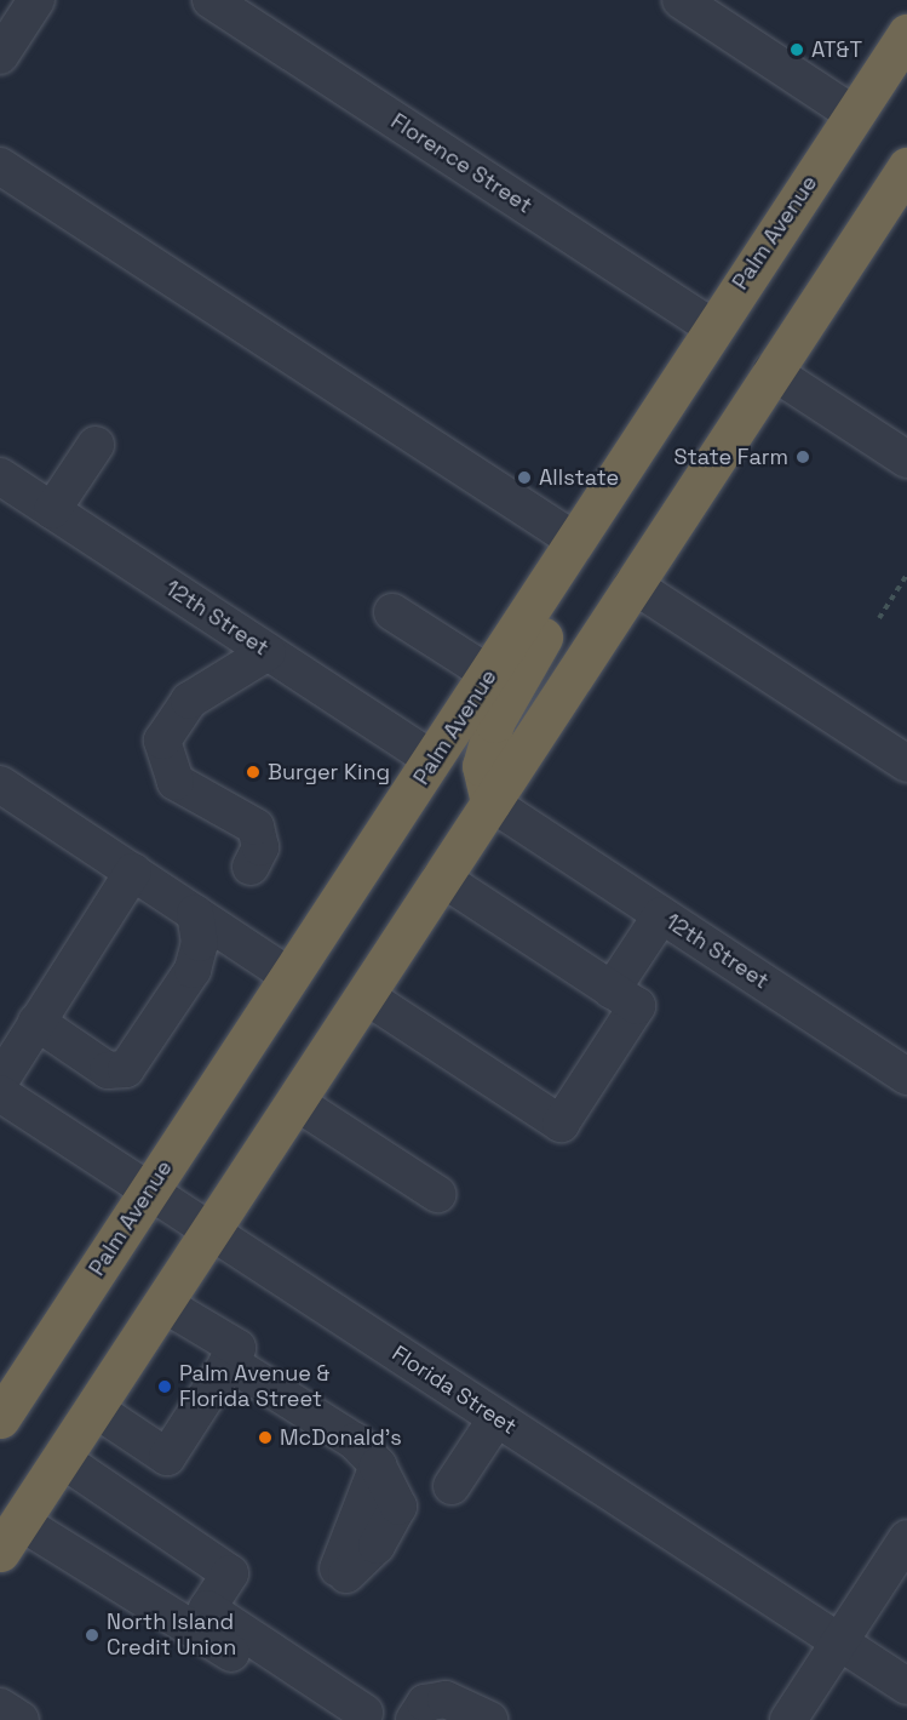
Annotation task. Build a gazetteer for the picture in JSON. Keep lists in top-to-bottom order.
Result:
{
  "streets": {
    "highway": ["Palm Avenue"],
    "street": ["Florence Street", "12th Street", "Florida Street"]
  },
  "crossings": [
    ["Florence Street", "Palm Avenue"],
    ["Palm Avenue", "12th Street"],
    ["Palm Avenue", "Florida Street"]
  ],
  "places": [
    "AT&T",
    "State Farm",
    "Allstate",
    "Burger King",
    "Palm Avenue & Florida Street",
    "McDonald's",
    "North Island Credit Union"
  ]
}
